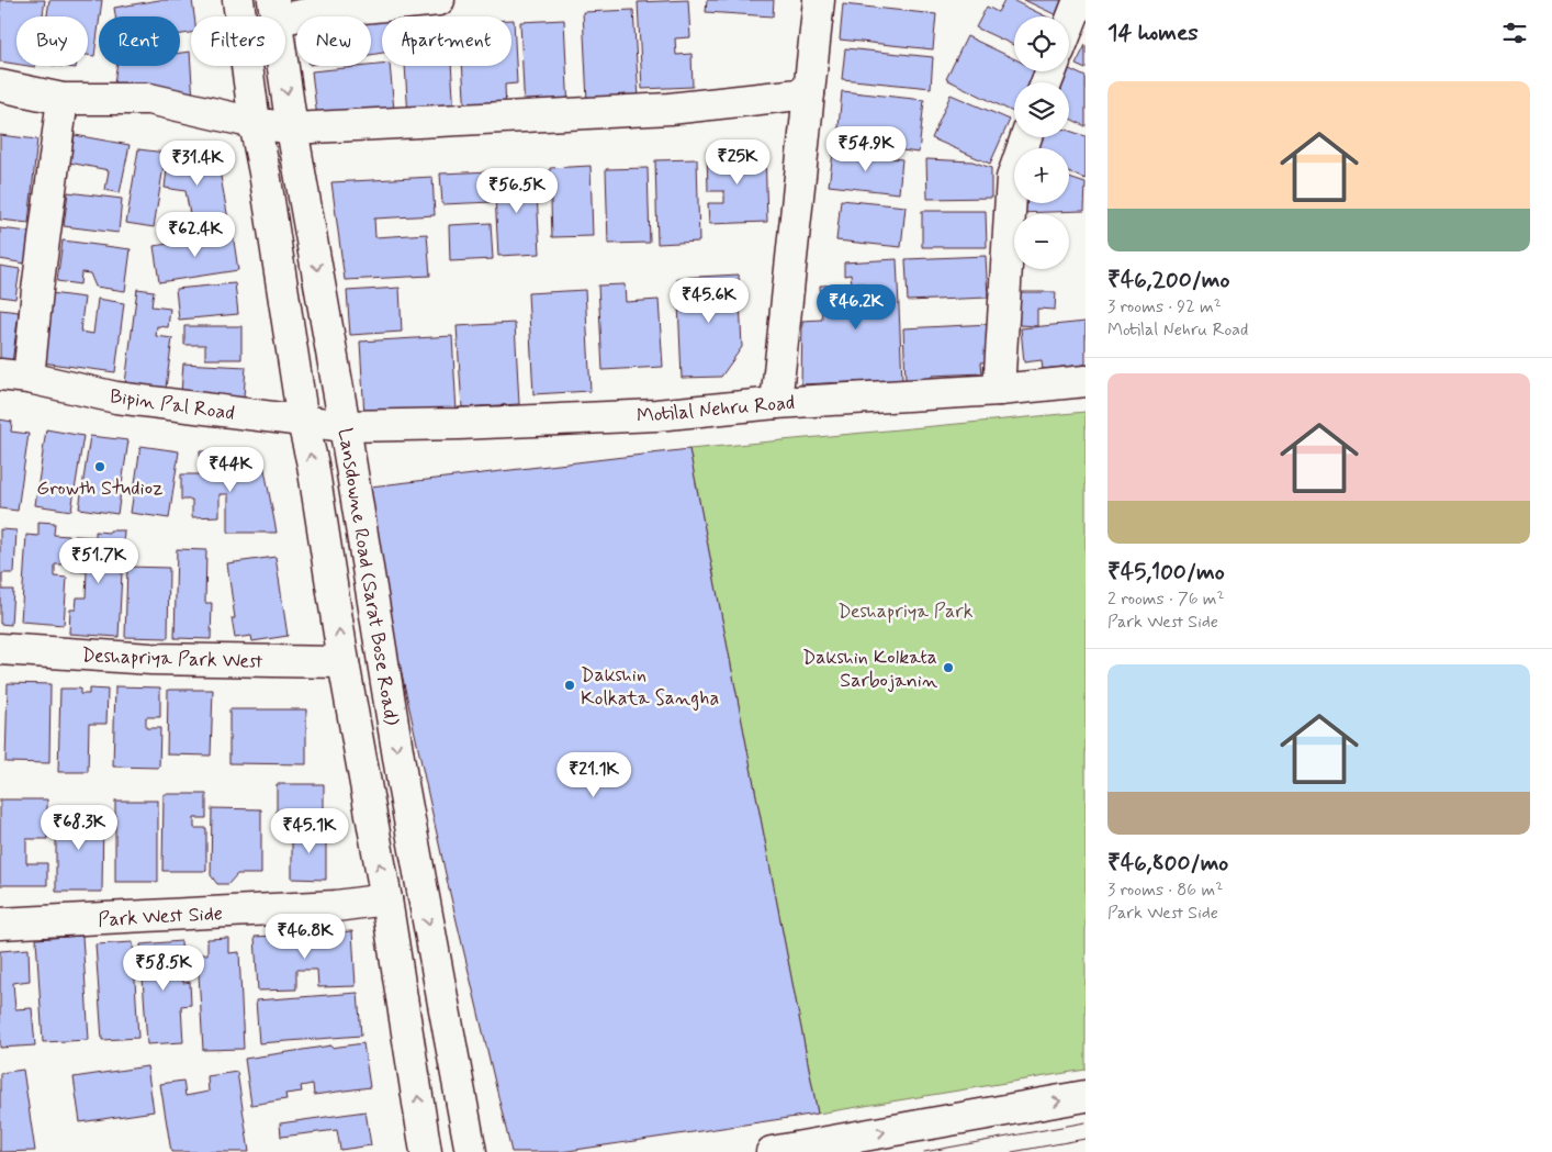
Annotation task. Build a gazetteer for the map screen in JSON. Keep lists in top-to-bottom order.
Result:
{
  "streets": {
    "street": [
      "Bipin Pal Road",
      "Motilal Nehru Road",
      "Lansdowne Road (Sarat Bose Road)",
      "Deshapriya Park West",
      "Park West Side"
    ]
  },
  "crossings": [
    ["Bipin Pal Road", "Motilal Nehru Road"],
    ["Bipin Pal Road", "Lansdowne Road (Sarat Bose Road)"],
    ["Motilal Nehru Road", "Lansdowne Road (Sarat Bose Road)"],
    ["Lansdowne Road (Sarat Bose Road)", "Deshapriya Park West"],
    ["Lansdowne Road (Sarat Bose Road)", "Park West Side"]
  ],
  "parks": ["Deshapriya Park"],
  "places": ["Growth Studioz", "Dakshin Kolkata Sarbojanin", "Dakshin Kolkata Sangha"],
  "page": {
    "heading": "14 homes",
    "map_buttons": ["+", "−"],
    "chip": [
      "Buy",
      "Rent",
      "Filters",
      "New",
      "Apartment"
    ],
    "list": [
      {
        "name": "₹46,200/mo",
        "note": "3 rooms · 92 m² · Motilal Nehru Road"
      },
      {
        "name": "₹45,100/mo",
        "note": "2 rooms · 76 m² · Park West Side"
      },
      {
        "name": "₹46,800/mo",
        "note": "3 rooms · 86 m² · Park West Side"
      }
    ],
    "price": [
      "₹54.9K",
      "₹25K",
      "₹31.4K",
      "₹56.5K",
      "₹62.4K",
      "₹45.6K",
      "₹46.2K",
      "₹44K",
      "₹51.7K",
      "₹21.1K",
      "₹68.3K",
      "₹45.1K",
      "₹46.8K",
      "₹58.5K"
    ]
  }
}
